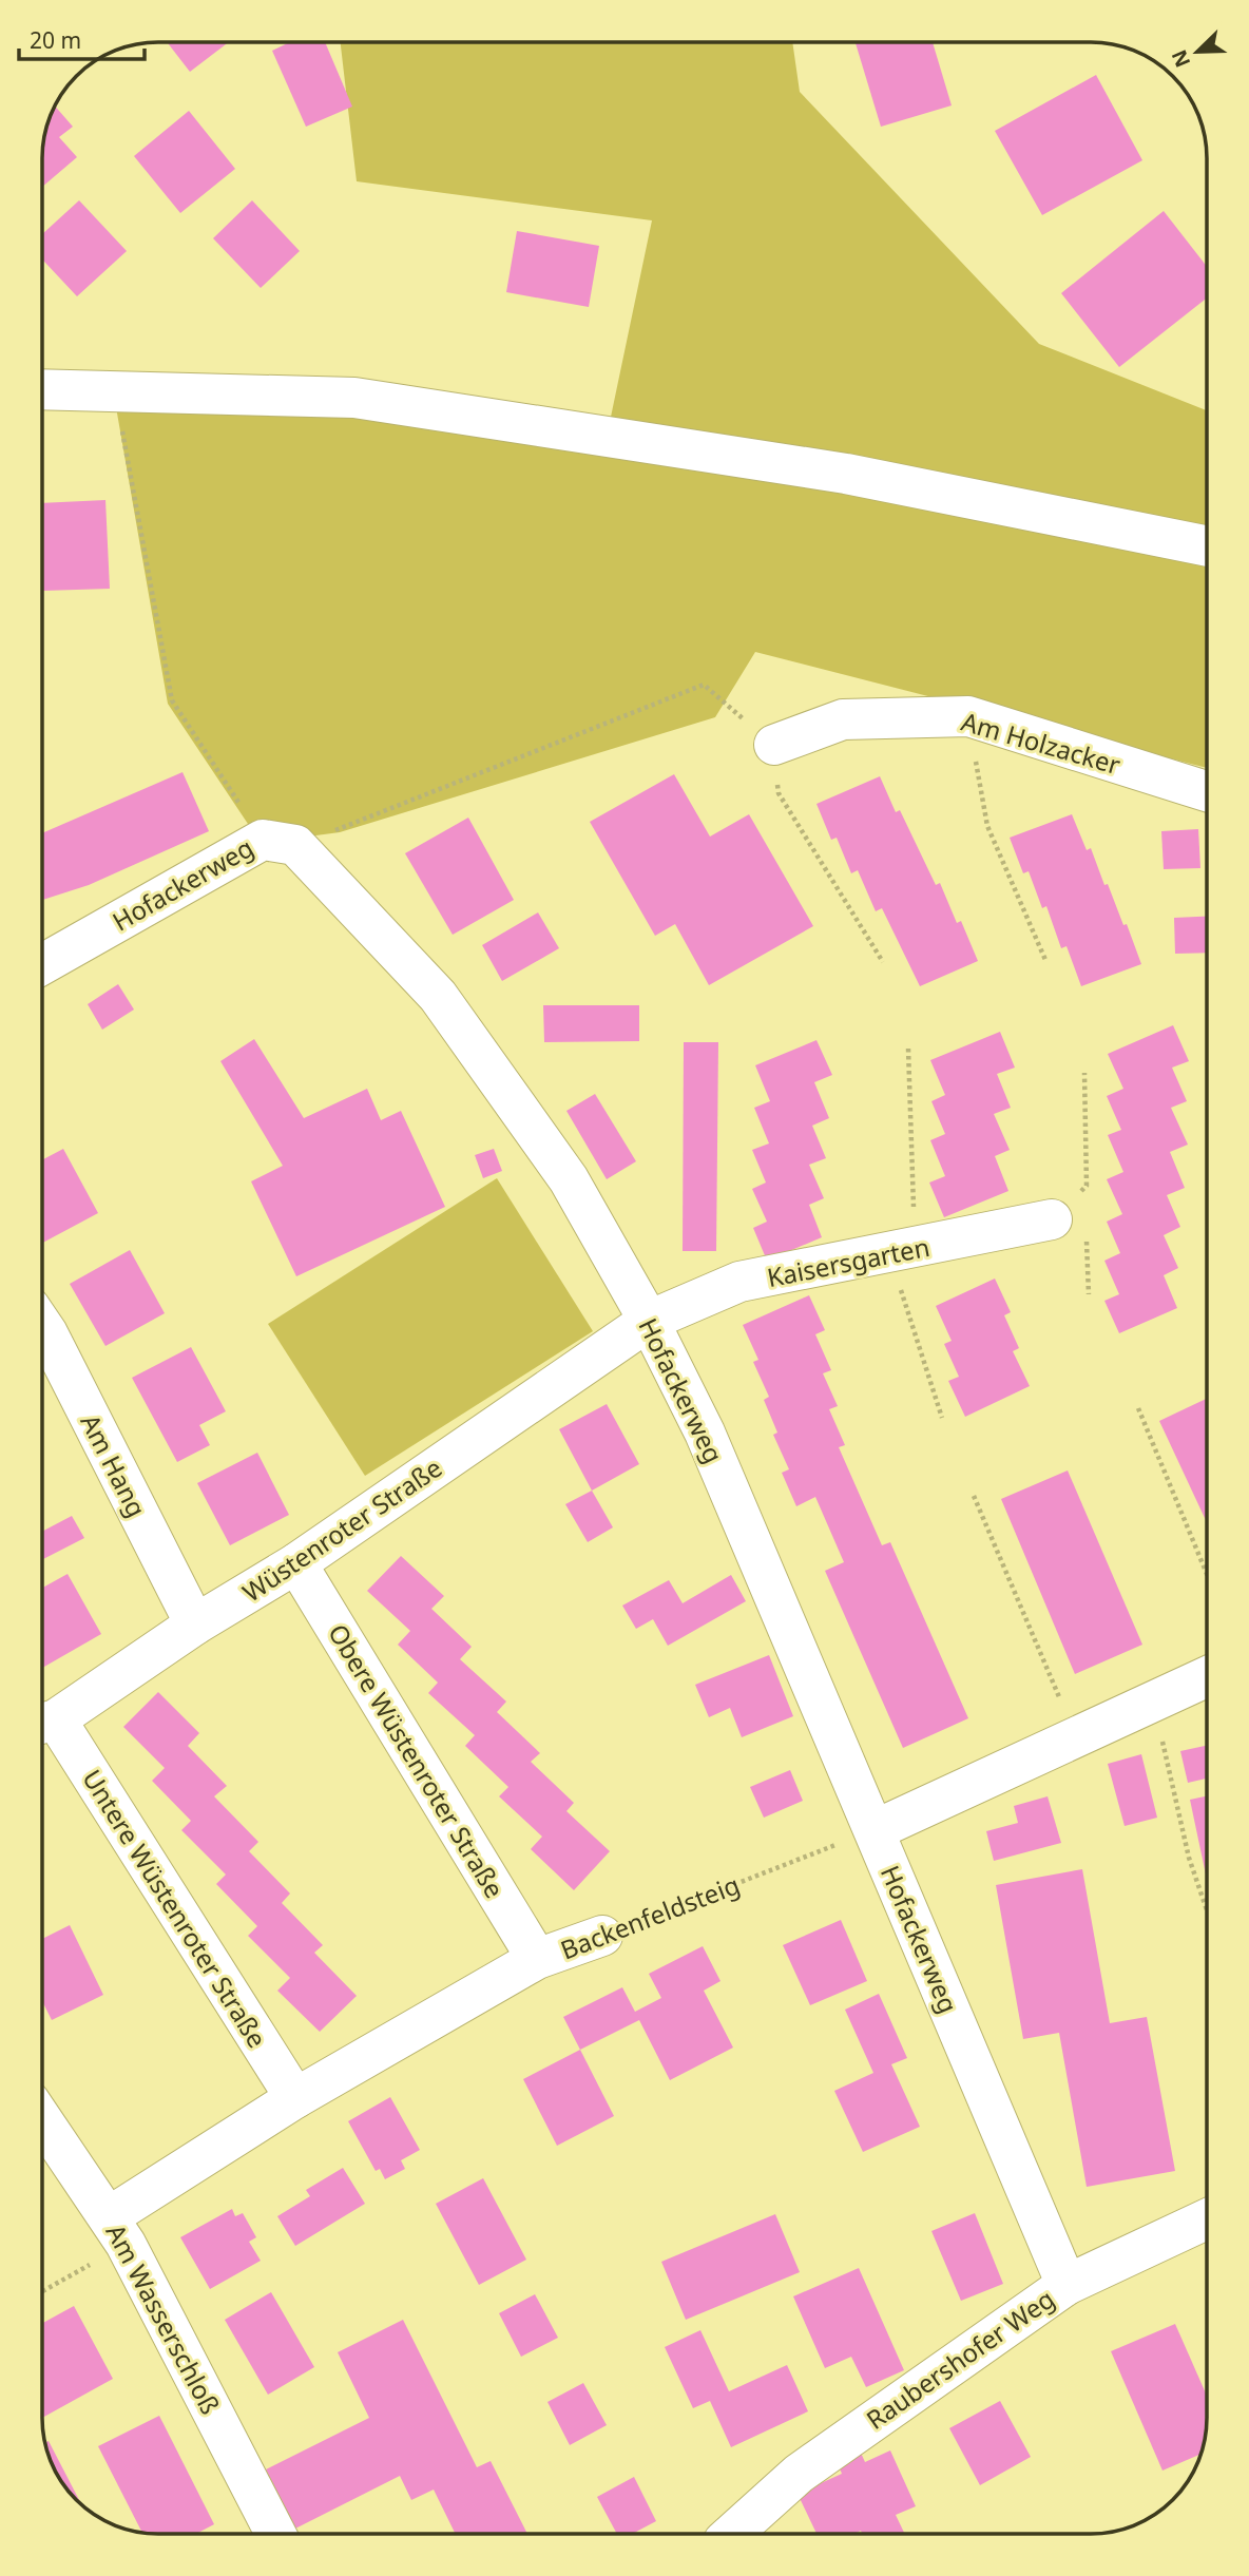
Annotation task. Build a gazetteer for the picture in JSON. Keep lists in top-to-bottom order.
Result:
{
  "streets": {
    "street": [
      "Am Holzacker",
      "Hofackerweg",
      "Kaisersgarten",
      "Am Hang",
      "Wüstenroter Straße",
      "Obere Wüstenroter Straße",
      "Untere Wüstenroter Straße",
      "Backenfeldsteig",
      "Am Wasserschloß",
      "Raubershofer Weg"
    ]
  },
  "crossings": [
    ["Hofackerweg", "Kaisersgarten"],
    ["Hofackerweg", "Wüstenroter Straße"],
    ["Hofackerweg", "Backenfeldsteig"],
    ["Hofackerweg", "Raubershofer Weg"],
    ["Kaisersgarten", "Wüstenroter Straße"],
    ["Am Hang", "Wüstenroter Straße"],
    ["Wüstenroter Straße", "Obere Wüstenroter Straße"],
    ["Wüstenroter Straße", "Untere Wüstenroter Straße"],
    ["Obere Wüstenroter Straße", "Backenfeldsteig"],
    ["Untere Wüstenroter Straße", "Backenfeldsteig"],
    ["Backenfeldsteig", "Am Wasserschloß"]
  ],
  "scale_bar": "20 m",
  "north": "bottom left"
}
